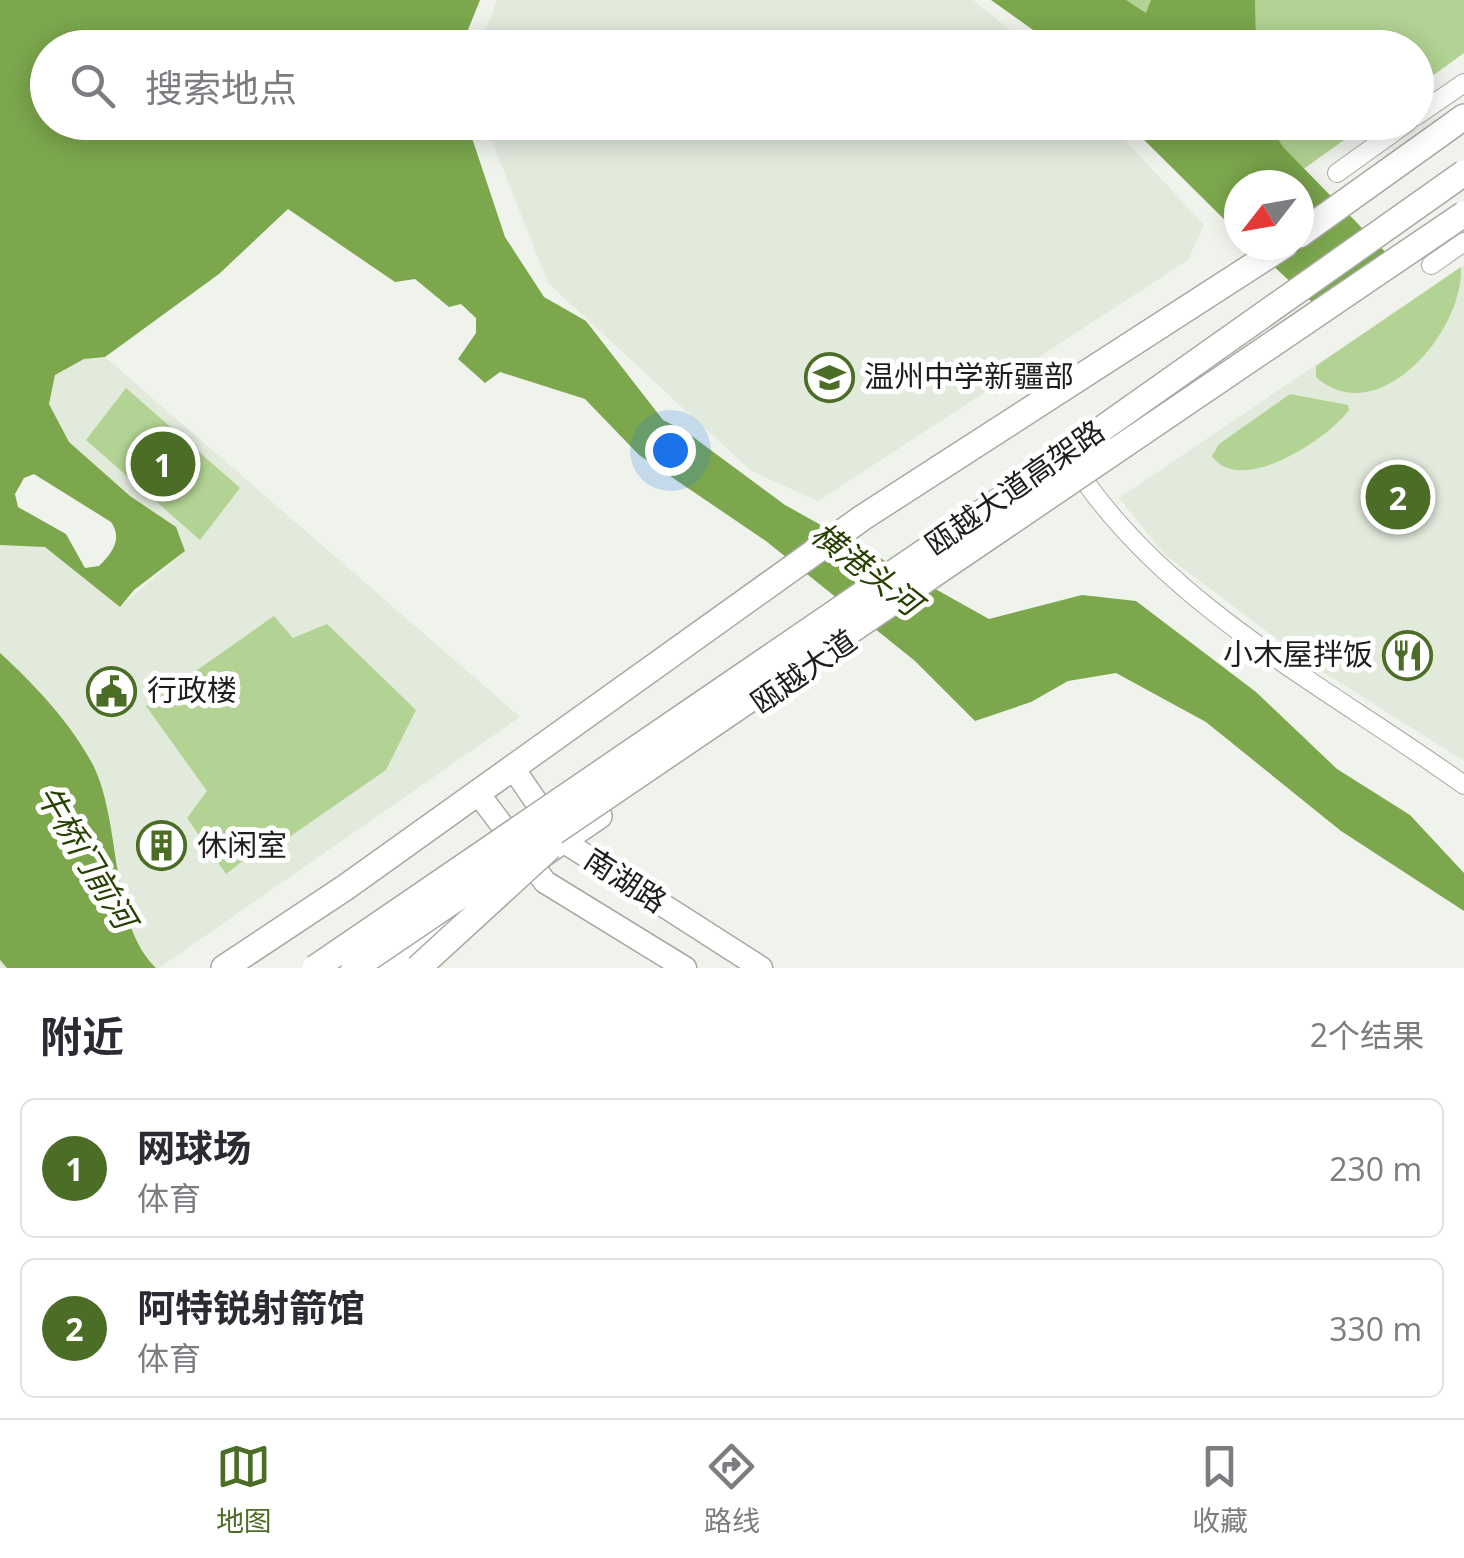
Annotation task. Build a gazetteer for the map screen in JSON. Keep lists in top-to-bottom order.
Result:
{
  "streets": {
    "highway": ["瓯越大道高架路", "瓯越大道"],
    "main road": ["南湖路"]
  },
  "crossings": [
    ["瓯越大道", "南湖路"]
  ],
  "water": ["横港头河", "牛桥门前河"],
  "places": {
    "school or university": ["温州中学新疆部"],
    "restaurant": ["小木屋拌饭"],
    "public building": ["行政楼"],
    "building": ["休闲室"]
  },
  "north": "bottom left",
  "page": {
    "search": "搜索地点",
    "pins": ["1", "2"],
    "heading": ["附近", "2个结果"],
    "list": [
      {
        "mark": "1",
        "name": "网球场",
        "note": "体育",
        "value": "230 m"
      },
      {
        "mark": "2",
        "name": "阿特锐射箭馆",
        "note": "体育",
        "value": "330 m"
      }
    ],
    "nav": ["地图", "路线", "收藏"]
  }
}
